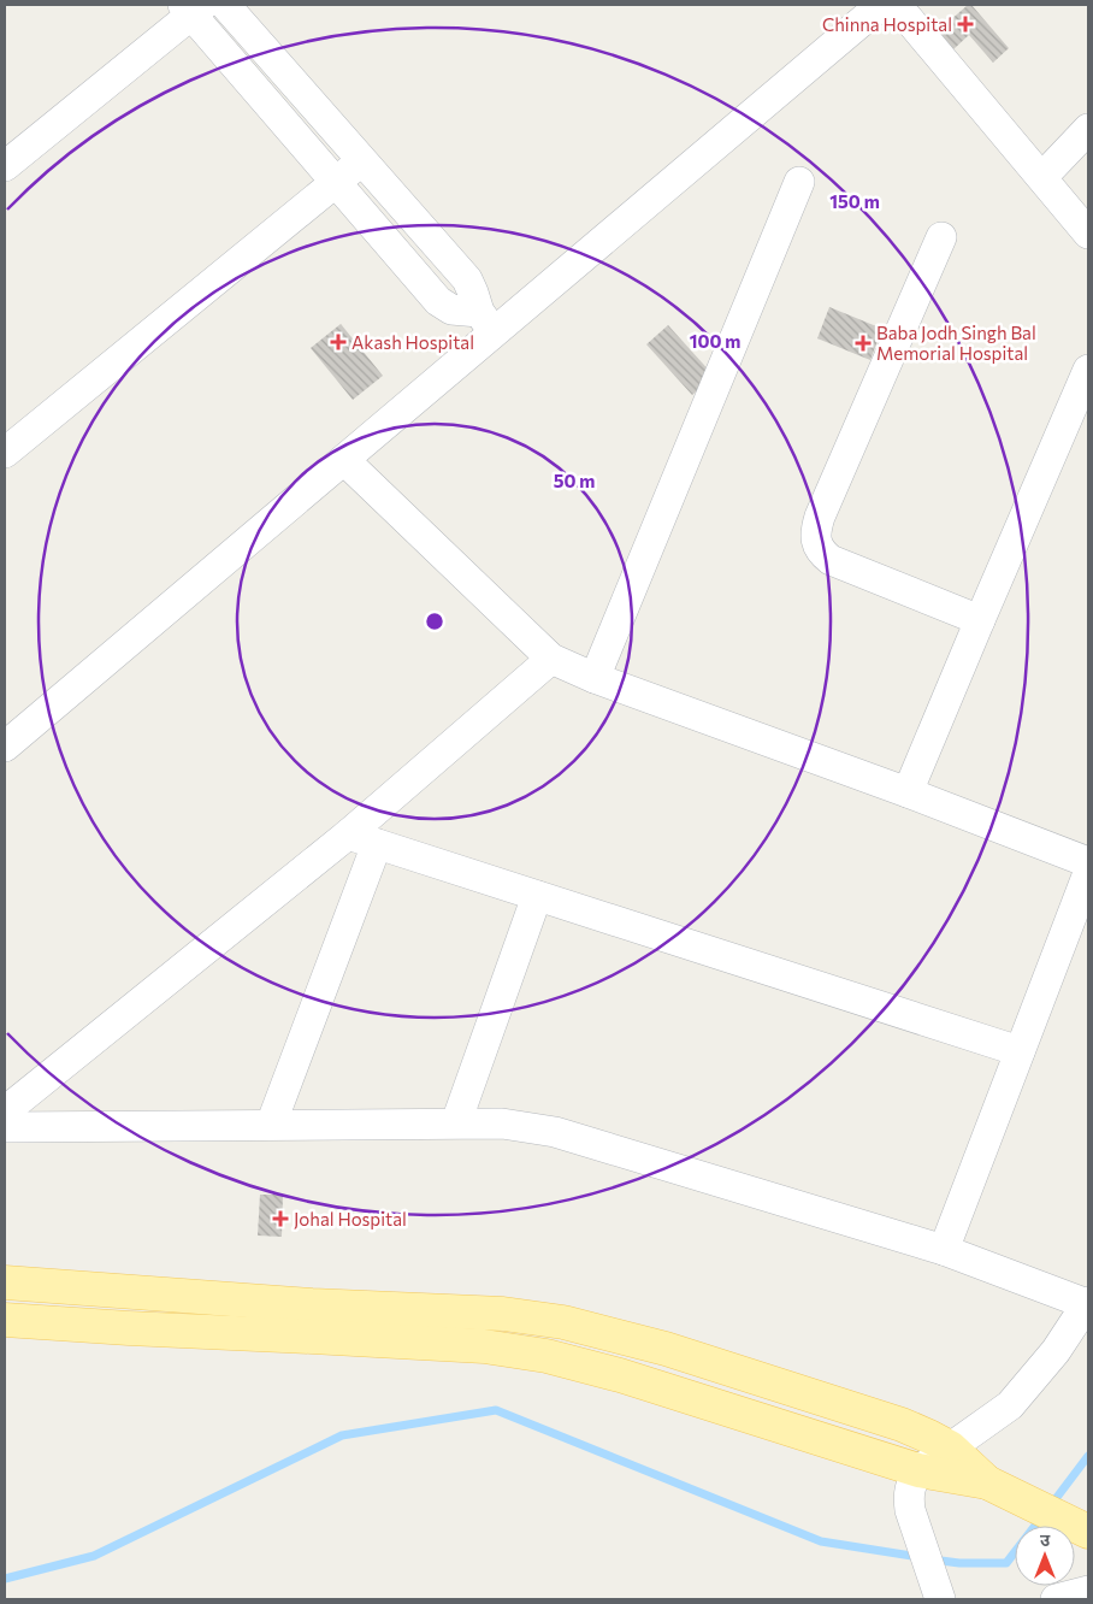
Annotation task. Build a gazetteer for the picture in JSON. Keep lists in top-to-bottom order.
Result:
{
  "places": {
    "health": [
      "Chinna Hospital",
      "Akash Hospital",
      "Baba Jodh Singh Bal Memorial Hospital",
      "Johal Hospital"
    ]
  },
  "north": "top",
  "rings": ["150 m", "100 m", "50 m"]
}
